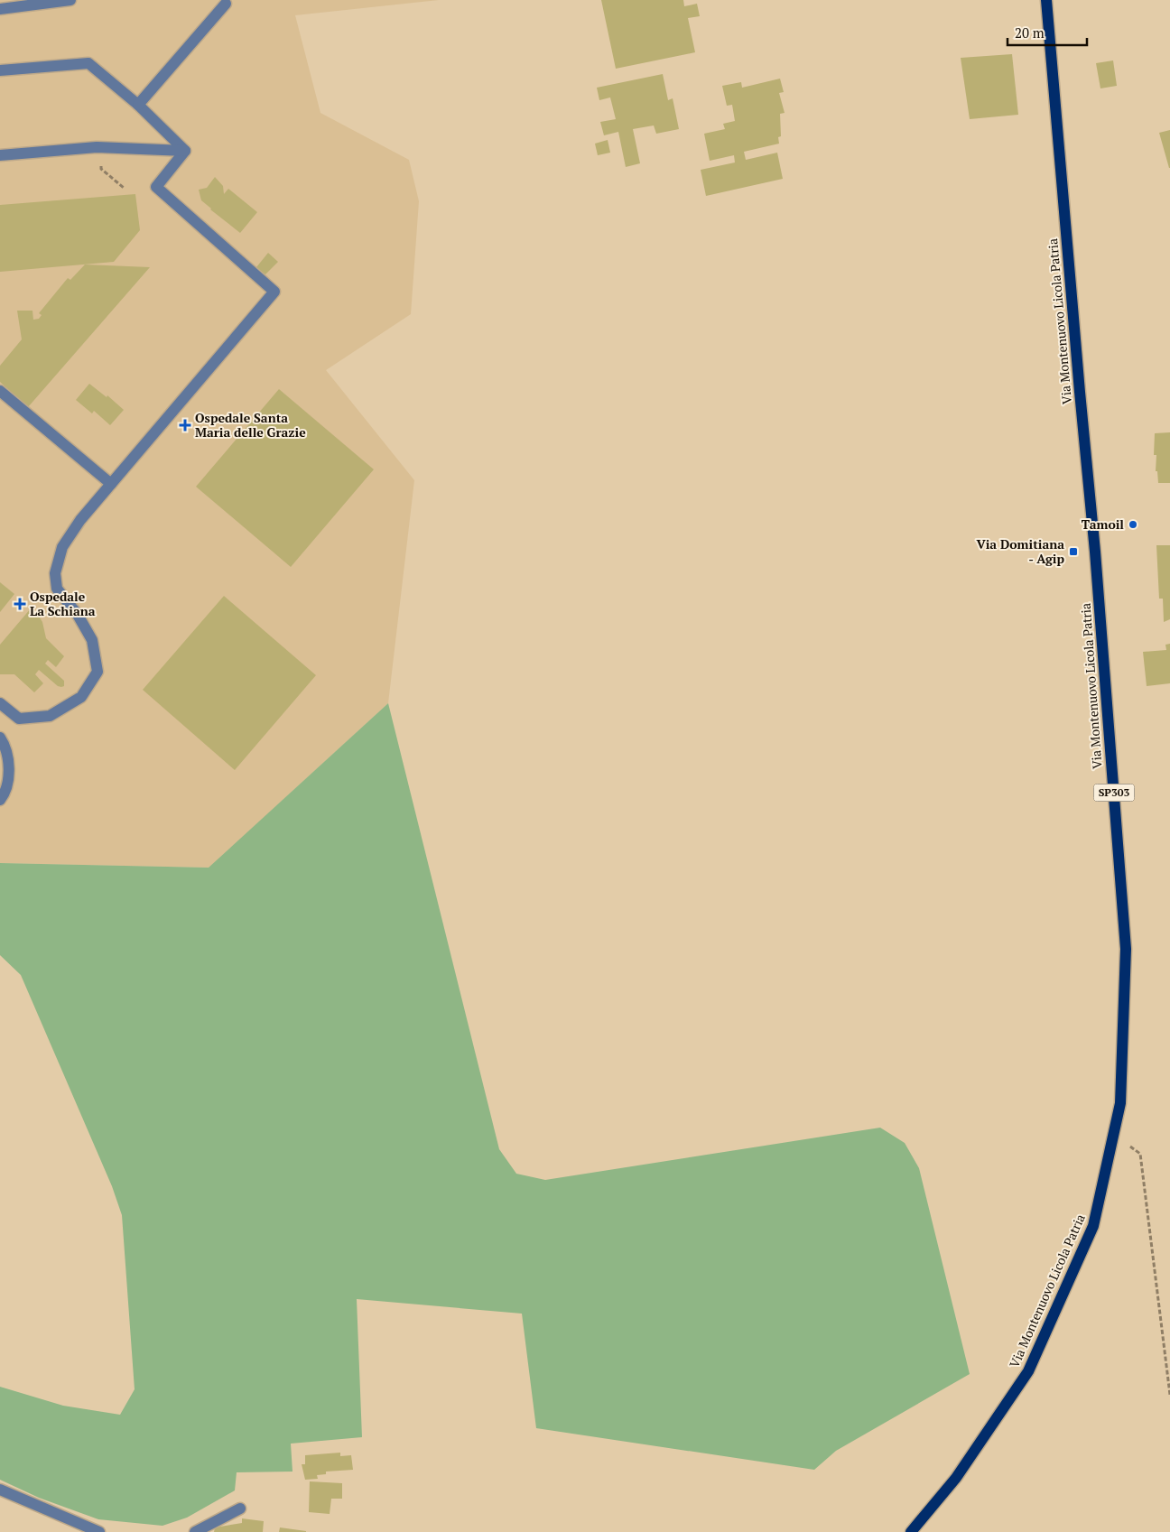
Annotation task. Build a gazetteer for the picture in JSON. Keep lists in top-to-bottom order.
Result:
{
  "streets": {
    "main road": ["Via Montenuovo Licola Patria", "SP303"]
  },
  "places": {
    "health": ["Ospedale Santa Maria delle Grazie", "Ospedale La Schiana"],
    "other": ["Tamoil"],
    "transit": ["Via Domitiana - Agip"]
  },
  "scale_bar": "20 m"
}
